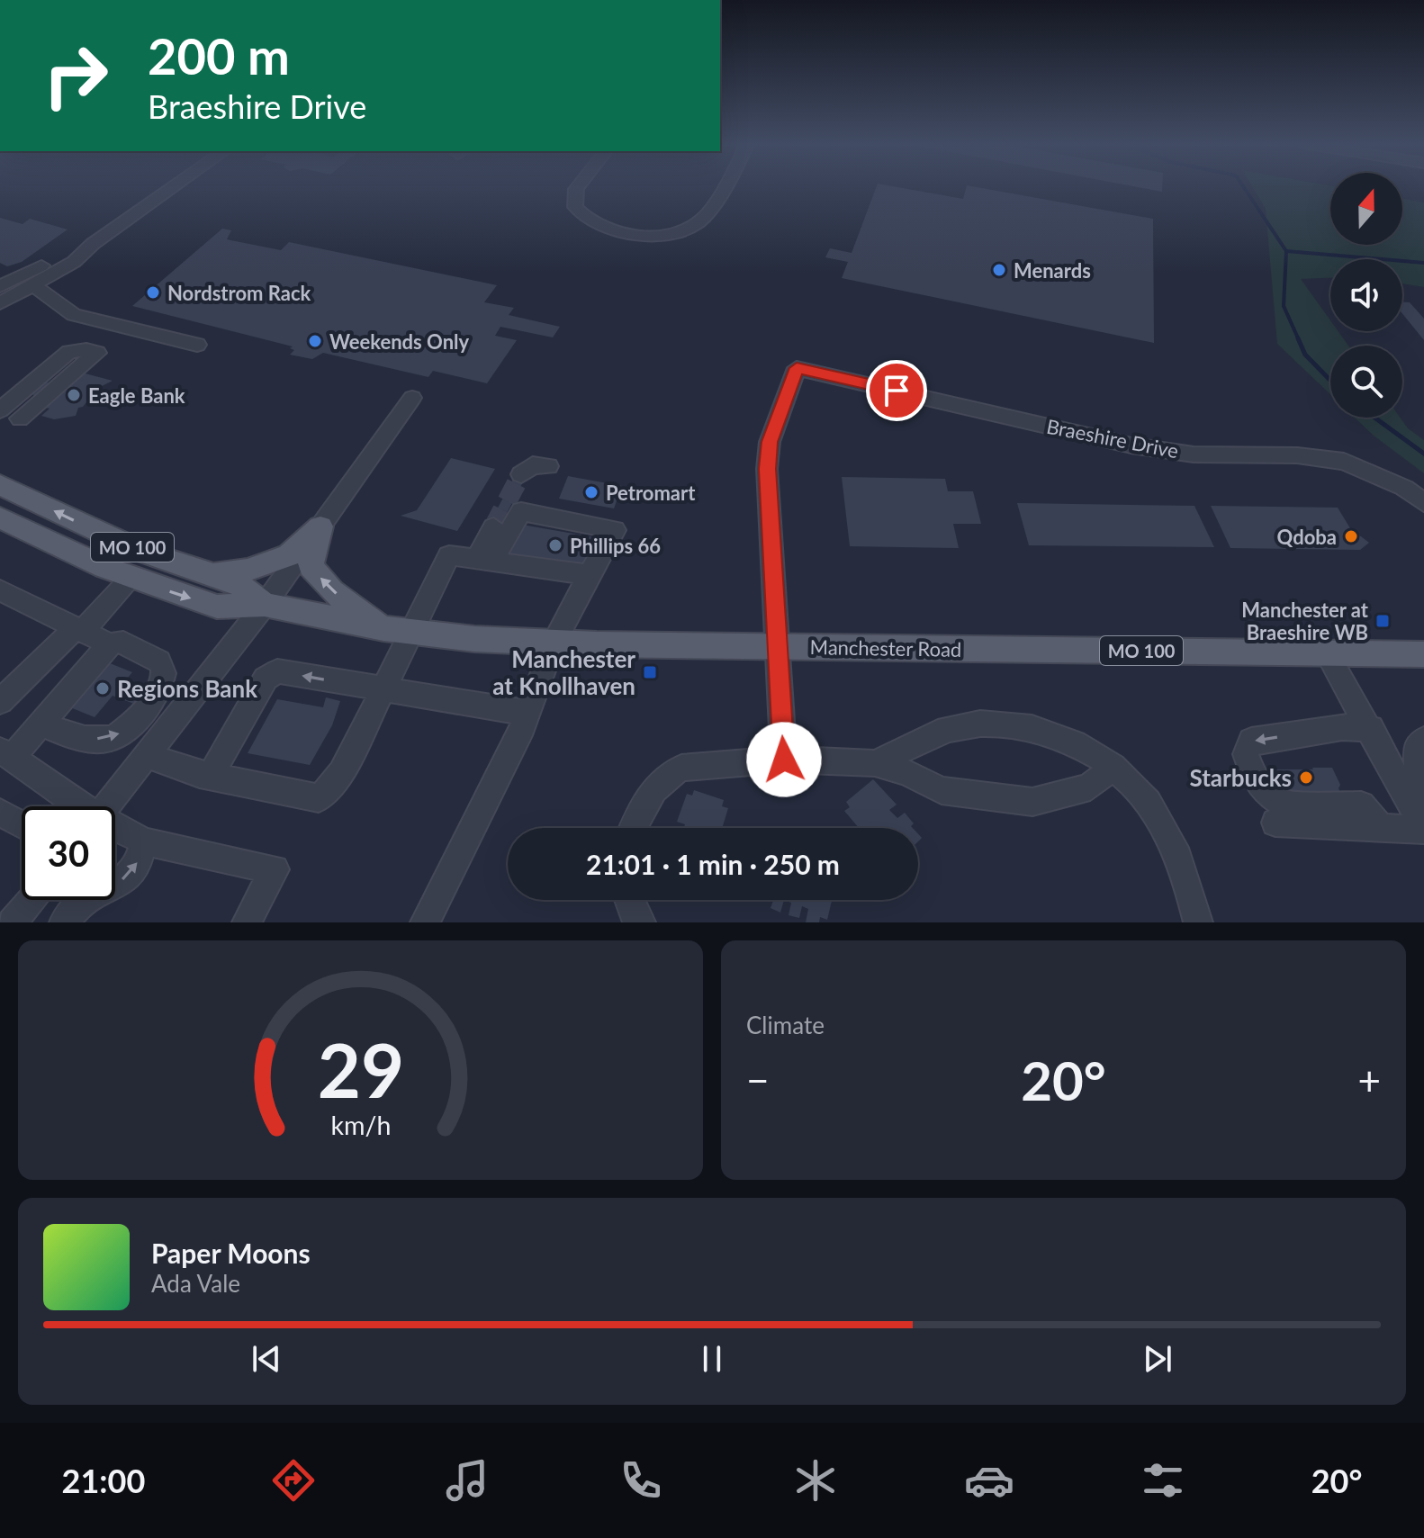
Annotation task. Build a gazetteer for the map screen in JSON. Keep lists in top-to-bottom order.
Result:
{
  "streets": {
    "main road": ["MO 100", "Manchester Road"],
    "street": ["Braeshire Drive"]
  },
  "crossings": [
    ["Braeshire Drive", "Manchester Road"]
  ],
  "places": {
    "other": [
      "Menards",
      "Nordstrom Rack",
      "Weekends Only",
      "Eagle Bank",
      "Petromart",
      "Qdoba",
      "Phillips 66",
      "Regions Bank",
      "Starbucks"
    ],
    "transit": ["Manchester at Braeshire WB", "Manchester at Knollhaven"]
  },
  "north": "top",
  "page": {
    "turn": ["200 m", "Braeshire Drive"],
    "limit": "30",
    "trip": "21:01 · 1 min · 250 m",
    "tile": "Climate",
    "heat": ["−", "20°", "+"],
    "song": ["Paper Moons", "Ada Vale"],
    "tabs": ["21:00", "20°"],
    "gauge": ["29", "km/h"]
  }
}
